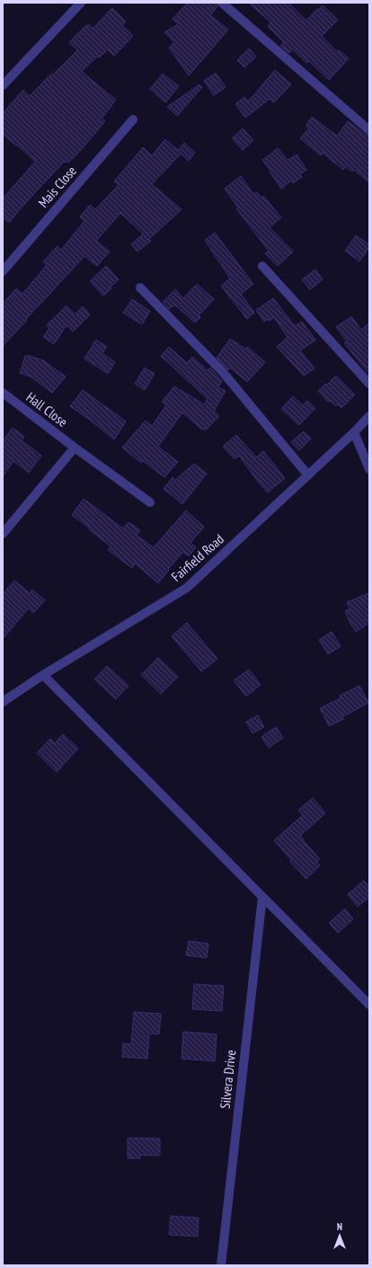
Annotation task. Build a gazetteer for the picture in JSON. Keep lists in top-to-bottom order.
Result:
{
  "streets": {
    "street": [
      "Mais Close",
      "Hall Close",
      "Fairfield Road",
      "Silvera Drive"
    ]
  },
  "north": "top"
}
